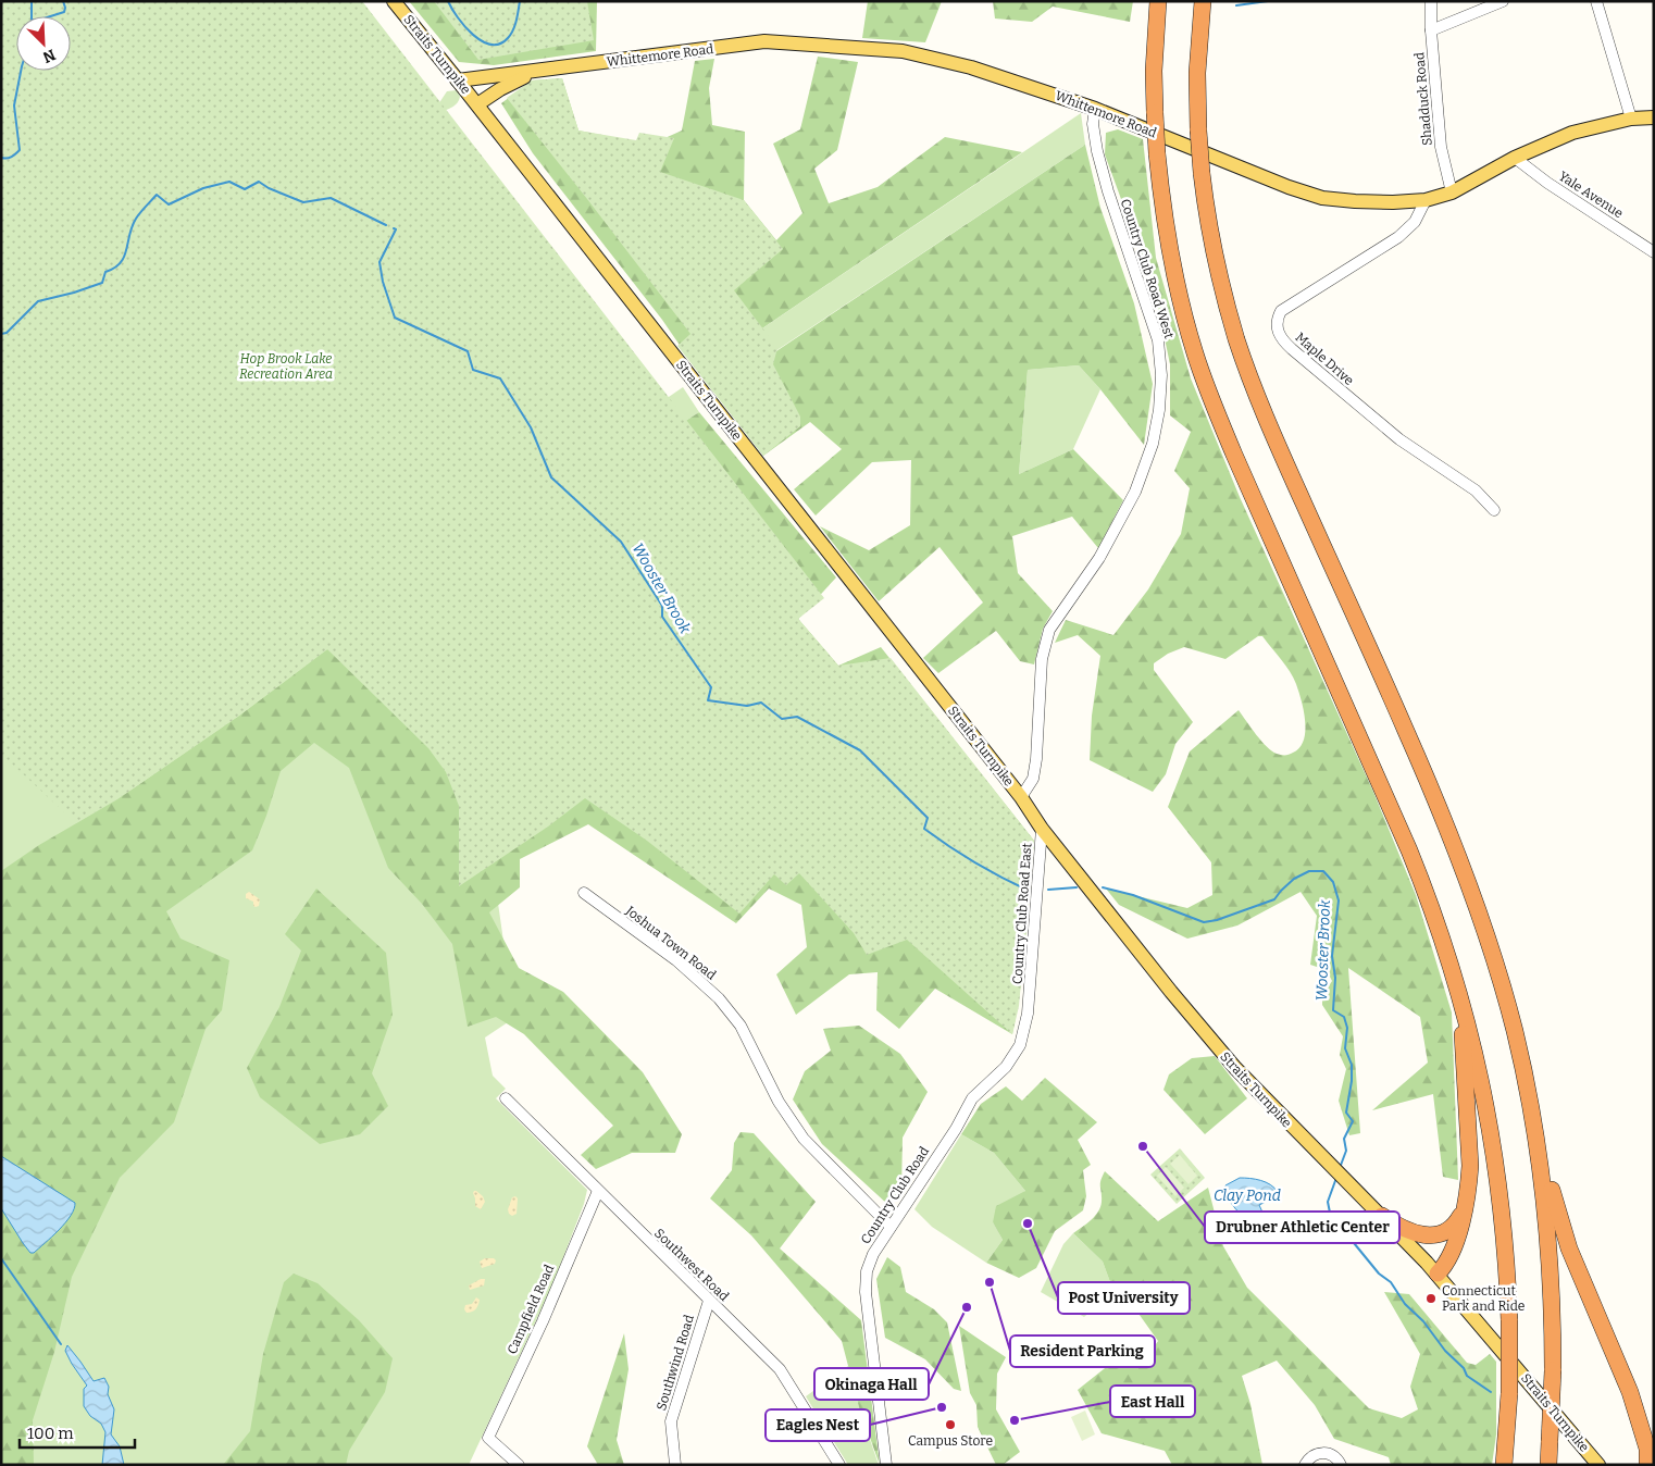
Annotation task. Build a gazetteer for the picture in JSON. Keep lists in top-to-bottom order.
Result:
{
  "streets": {
    "main road": ["Straits Turnpike", "Whittemore Road"],
    "street": [
      "Shadduck Road",
      "Yale Avenue",
      "Country Club Road West",
      "Maple Drive",
      "Country Club Road East",
      "Joshua Town Road",
      "Country Club Road",
      "Southwest Road",
      "Campfield Road",
      "Southwind Road"
    ]
  },
  "crossings": [
    ["Straits Turnpike", "Whittemore Road"],
    ["Straits Turnpike", "Country Club Road West"],
    ["Straits Turnpike", "Country Club Road East"],
    ["Whittemore Road", "Shadduck Road"],
    ["Whittemore Road", "Yale Avenue"],
    ["Whittemore Road", "Country Club Road West"],
    ["Whittemore Road", "Maple Drive"],
    ["Country Club Road East", "Country Club Road"],
    ["Joshua Town Road", "Country Club Road"],
    ["Southwest Road", "Campfield Road"],
    ["Southwest Road", "Southwind Road"]
  ],
  "water": ["Wooster Brook", "Clay Pond"],
  "parks": ["Hop Brook Lake Recreation Area"],
  "places": [
    "Drubner Athletic Center",
    "Post University",
    "Resident Parking",
    "Connecticut Park and Ride",
    "Okinaga Hall",
    "Eagles Nest",
    "East Hall",
    "Campus Store"
  ],
  "scale_bar": "100 m",
  "north": "bottom right"
}
